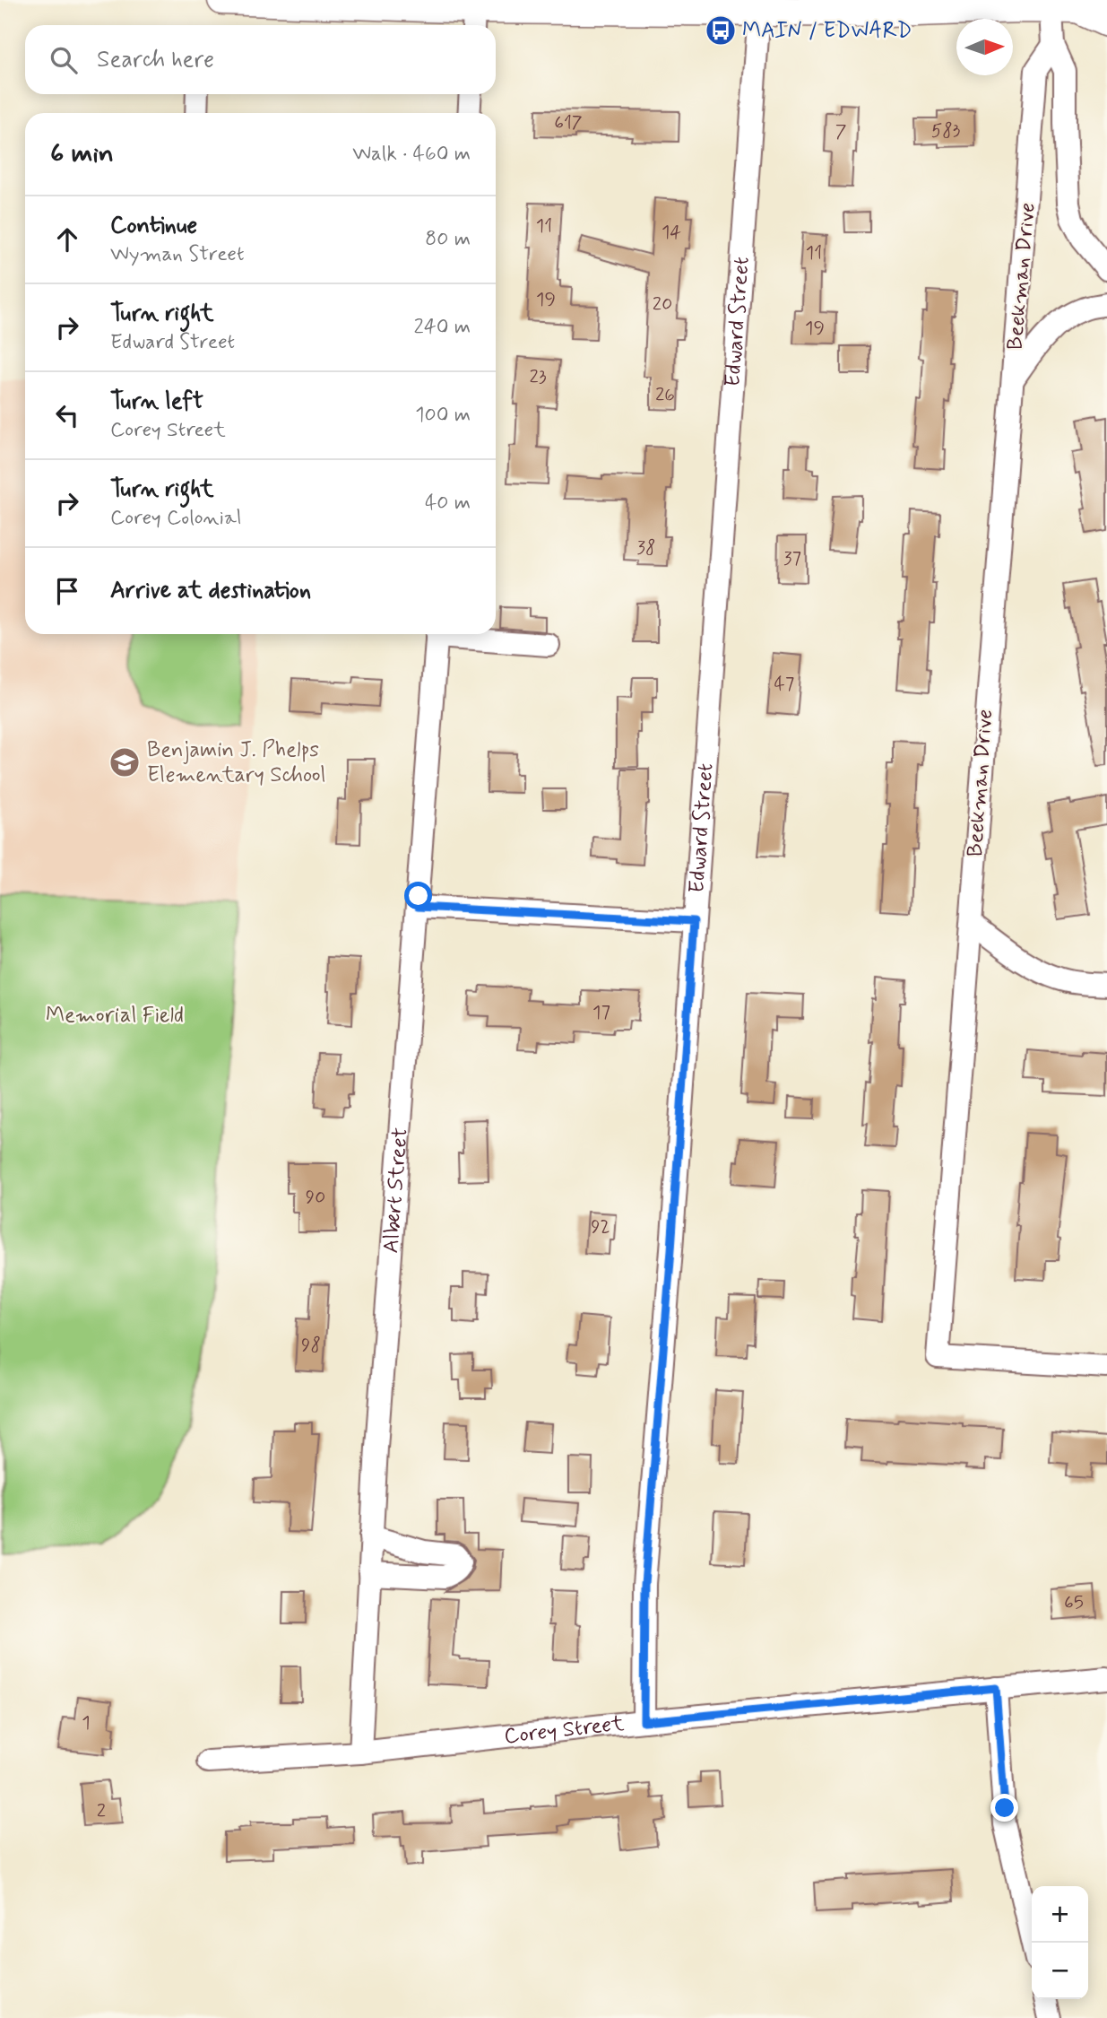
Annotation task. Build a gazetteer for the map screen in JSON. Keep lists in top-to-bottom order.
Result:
{
  "streets": {
    "street": [
      "Beekman Drive",
      "Edward Street",
      "Albert Street",
      "Corey Street"
    ]
  },
  "crossings": [
    ["Edward Street", "Corey Street"],
    ["Albert Street", "Corey Street"]
  ],
  "parks": ["Memorial Field"],
  "places": {
    "bus stop": ["MAIN / EDWARD"],
    "school or university": ["Benjamin J. Phelps Elementary School"]
  },
  "house_numbers": [
    "617",
    "583",
    "7",
    "11",
    "14",
    "11",
    "19",
    "20",
    "19",
    "23",
    "26",
    "38",
    "37",
    "47",
    "17",
    "90",
    "92",
    "98",
    "65",
    "1",
    "2"
  ],
  "north": "right",
  "page": {
    "search": "Search here",
    "heading": ["6 min", "Walk · 460 m"],
    "list": [
      ["Continue", "Wyman Street", "80 m"],
      ["Turn right", "Edward Street", "240 m"],
      ["Turn left", "Corey Street", "100 m"],
      ["Turn right", "Corey Colonial", "40 m"],
      "Arrive at destination"
    ],
    "map_buttons": ["+", "−"]
  }
}
